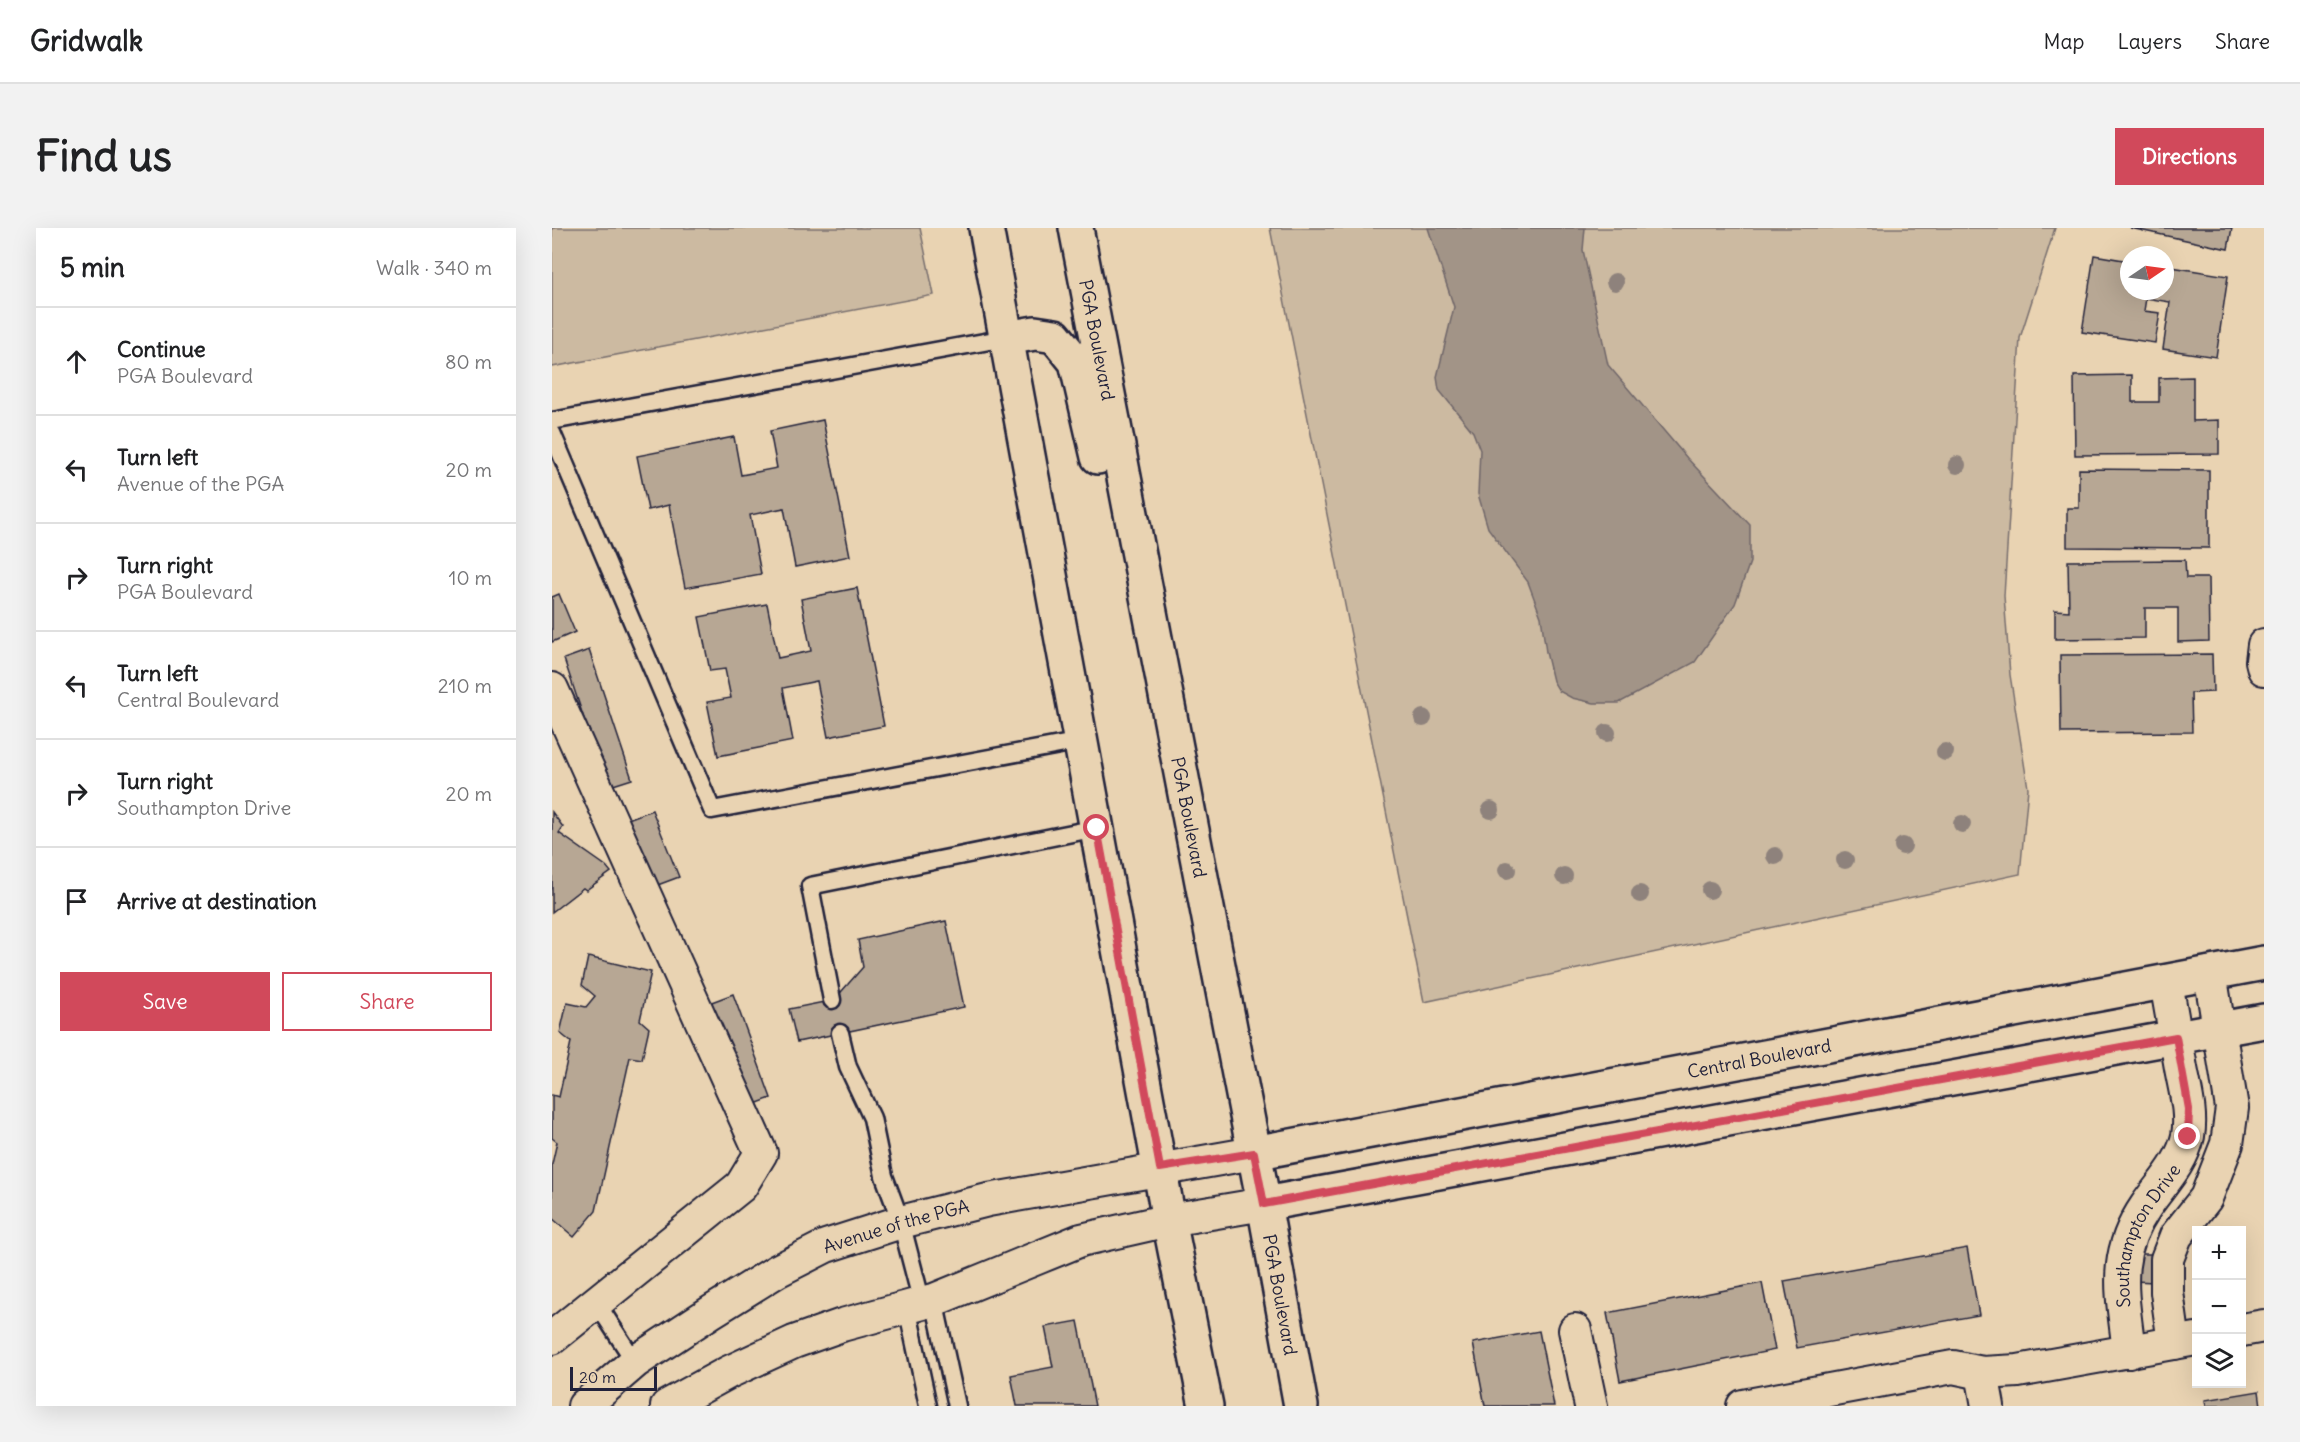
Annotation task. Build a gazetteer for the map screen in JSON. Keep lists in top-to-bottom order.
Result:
{
  "streets": {
    "main road": ["PGA Boulevard", "Central Boulevard"],
    "street": ["Avenue of the PGA", "Southampton Drive"]
  },
  "crossings": [
    ["PGA Boulevard", "Central Boulevard"],
    ["PGA Boulevard", "Avenue of the PGA"],
    ["Central Boulevard", "Avenue of the PGA"],
    ["Central Boulevard", "Southampton Drive"]
  ],
  "scale_bar": "20 m",
  "north": "right",
  "page": {
    "header": "Gridwalk",
    "nav": ["Map", "Layers", "Share"],
    "buttons": [
      "Directions",
      ["Save", "Share"]
    ],
    "title": "Find us",
    "heading": ["5 min", "Walk · 340 m"],
    "list": [
      ["Continue", "PGA Boulevard", "80 m"],
      ["Turn left", "Avenue of the PGA", "20 m"],
      ["Turn right", "PGA Boulevard", "10 m"],
      ["Turn left", "Central Boulevard", "210 m"],
      ["Turn right", "Southampton Drive", "20 m"],
      "Arrive at destination"
    ],
    "map_buttons": ["+", "−"],
    "scale": "20 m"
  }
}
